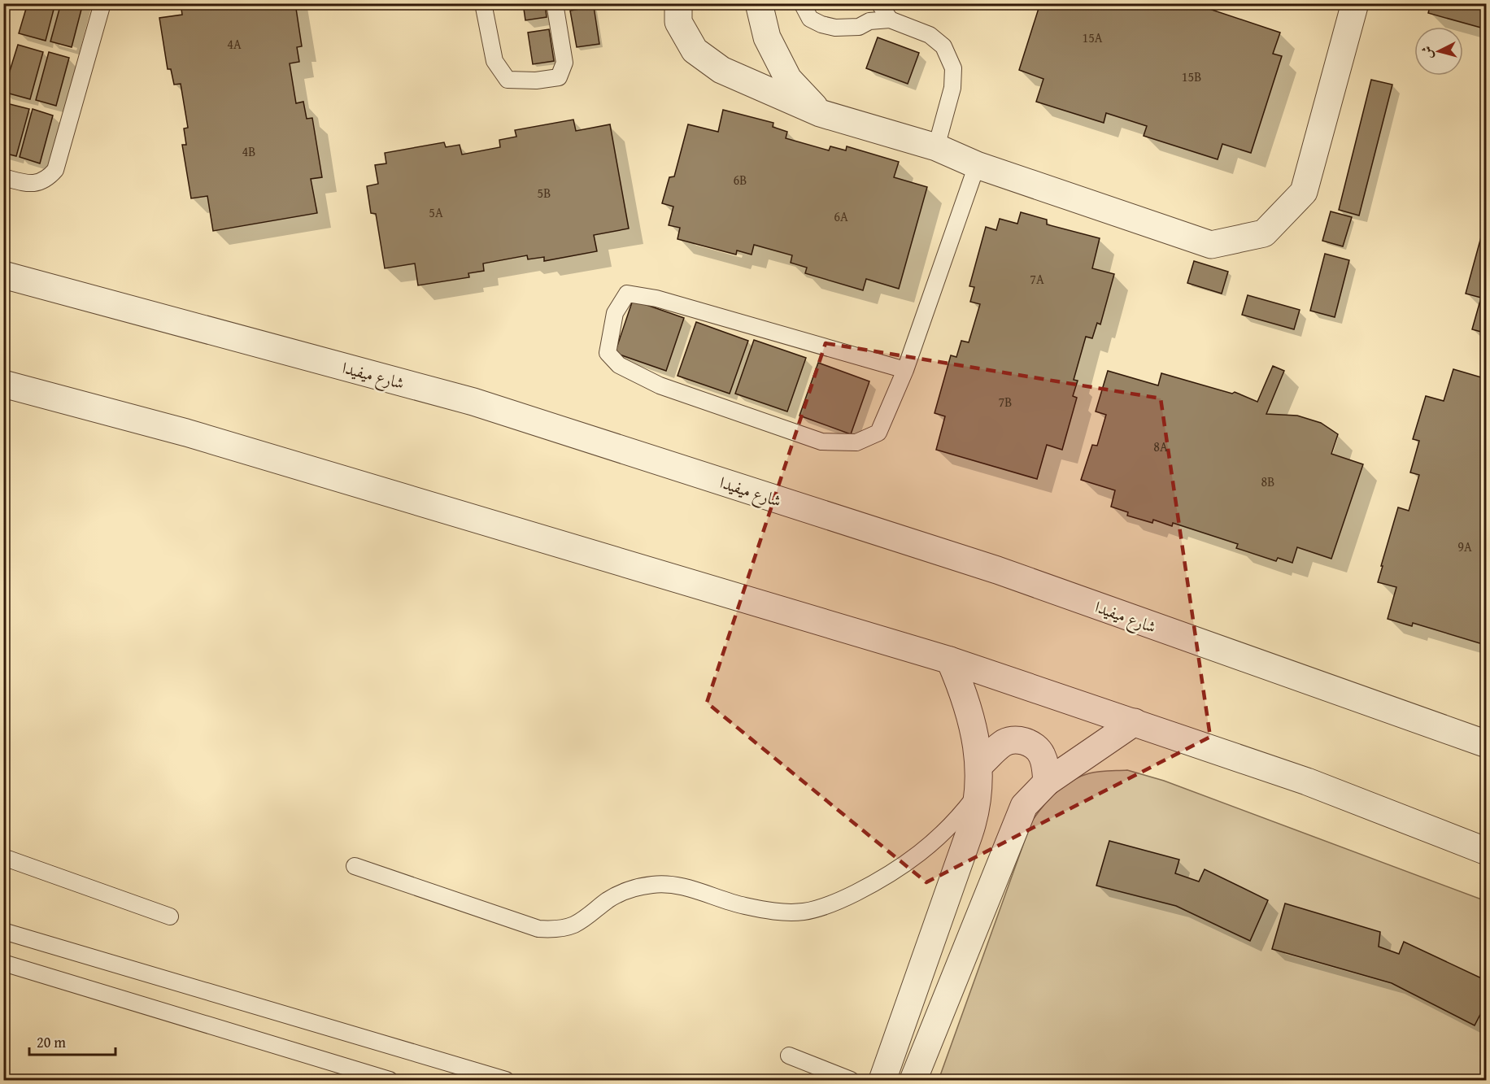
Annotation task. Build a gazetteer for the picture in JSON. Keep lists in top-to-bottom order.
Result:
{
  "streets": {
    "street": ["شارع ميفيدا"]
  },
  "house_numbers": [
    "15A",
    "4A",
    "15B",
    "4B",
    "6B",
    "5B",
    "5A",
    "6A",
    "7A",
    "7B",
    "8A",
    "8B",
    "9A"
  ],
  "scale_bar": "20 m",
  "north": "left"
}
